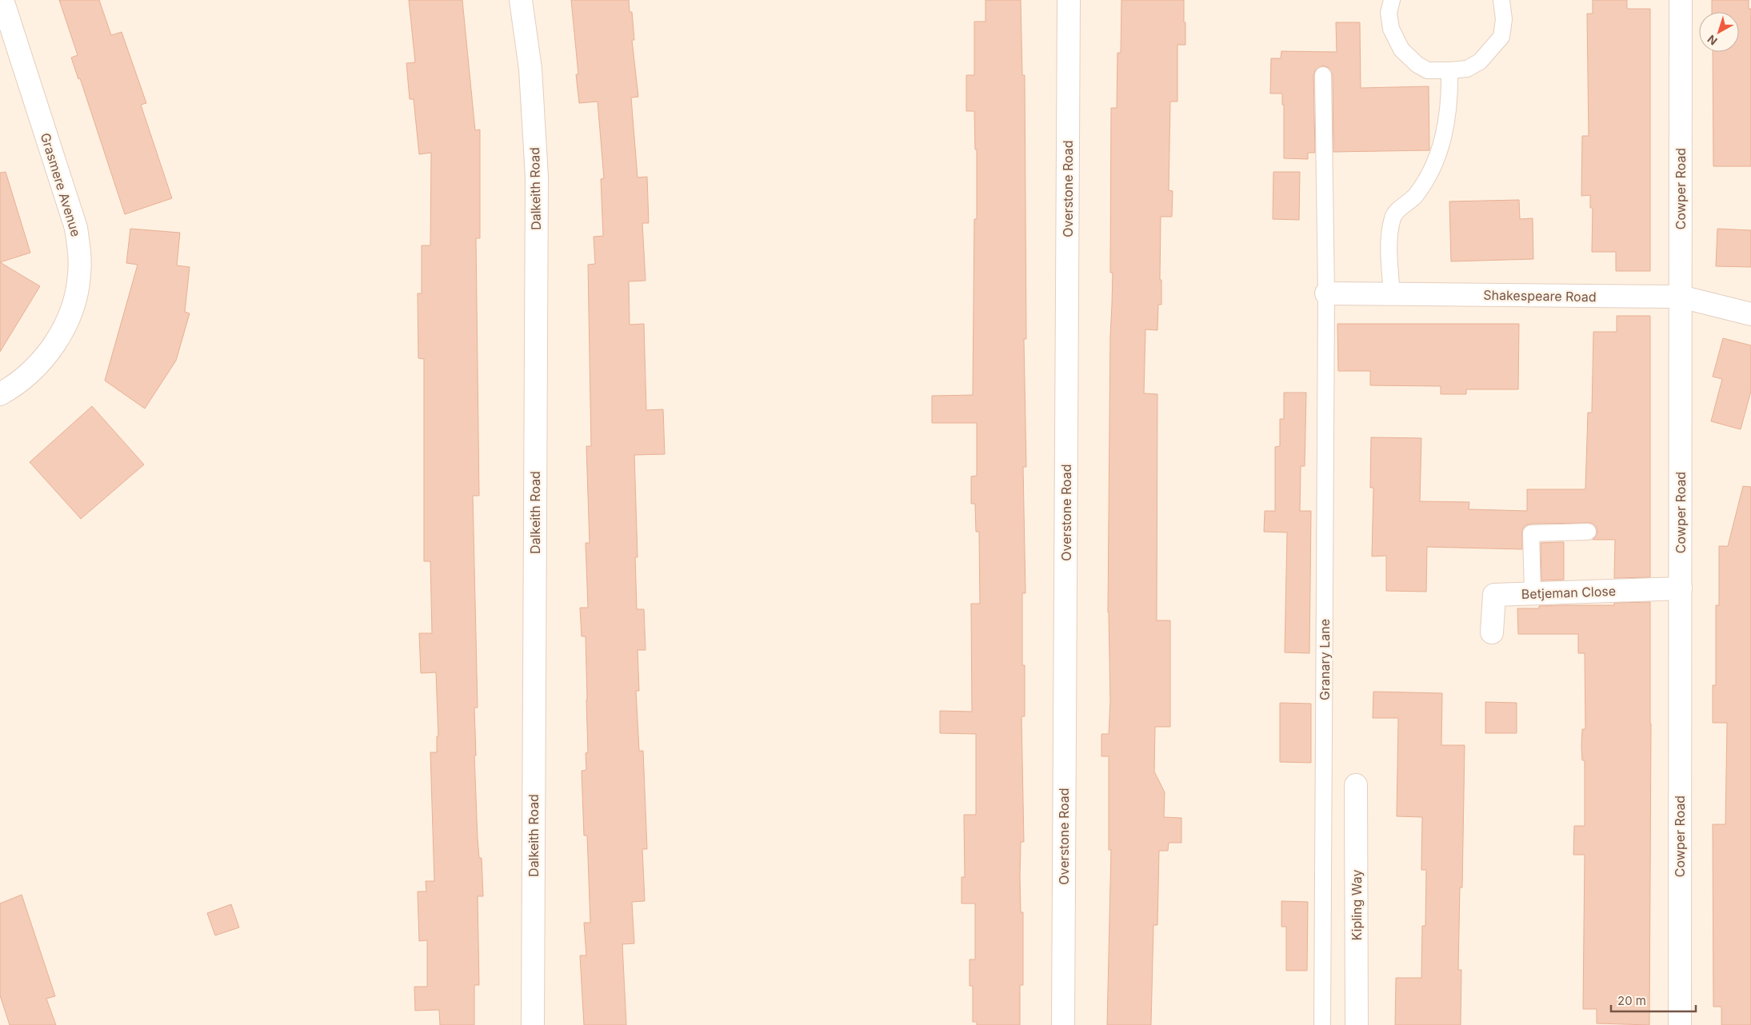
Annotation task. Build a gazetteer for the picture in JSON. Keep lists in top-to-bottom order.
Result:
{
  "streets": {
    "street": [
      "Grasmere Avenue",
      "Dalkeith Road",
      "Overstone Road",
      "Cowper Road",
      "Shakespeare Road",
      "Betjeman Close",
      "Kipling Way"
    ],
    "lane": ["Granary Lane"]
  },
  "crossings": [
    ["Cowper Road", "Shakespeare Road"],
    ["Cowper Road", "Betjeman Close"],
    ["Shakespeare Road", "Granary Lane"]
  ],
  "scale_bar": "20 m",
  "north": "bottom left"
}
